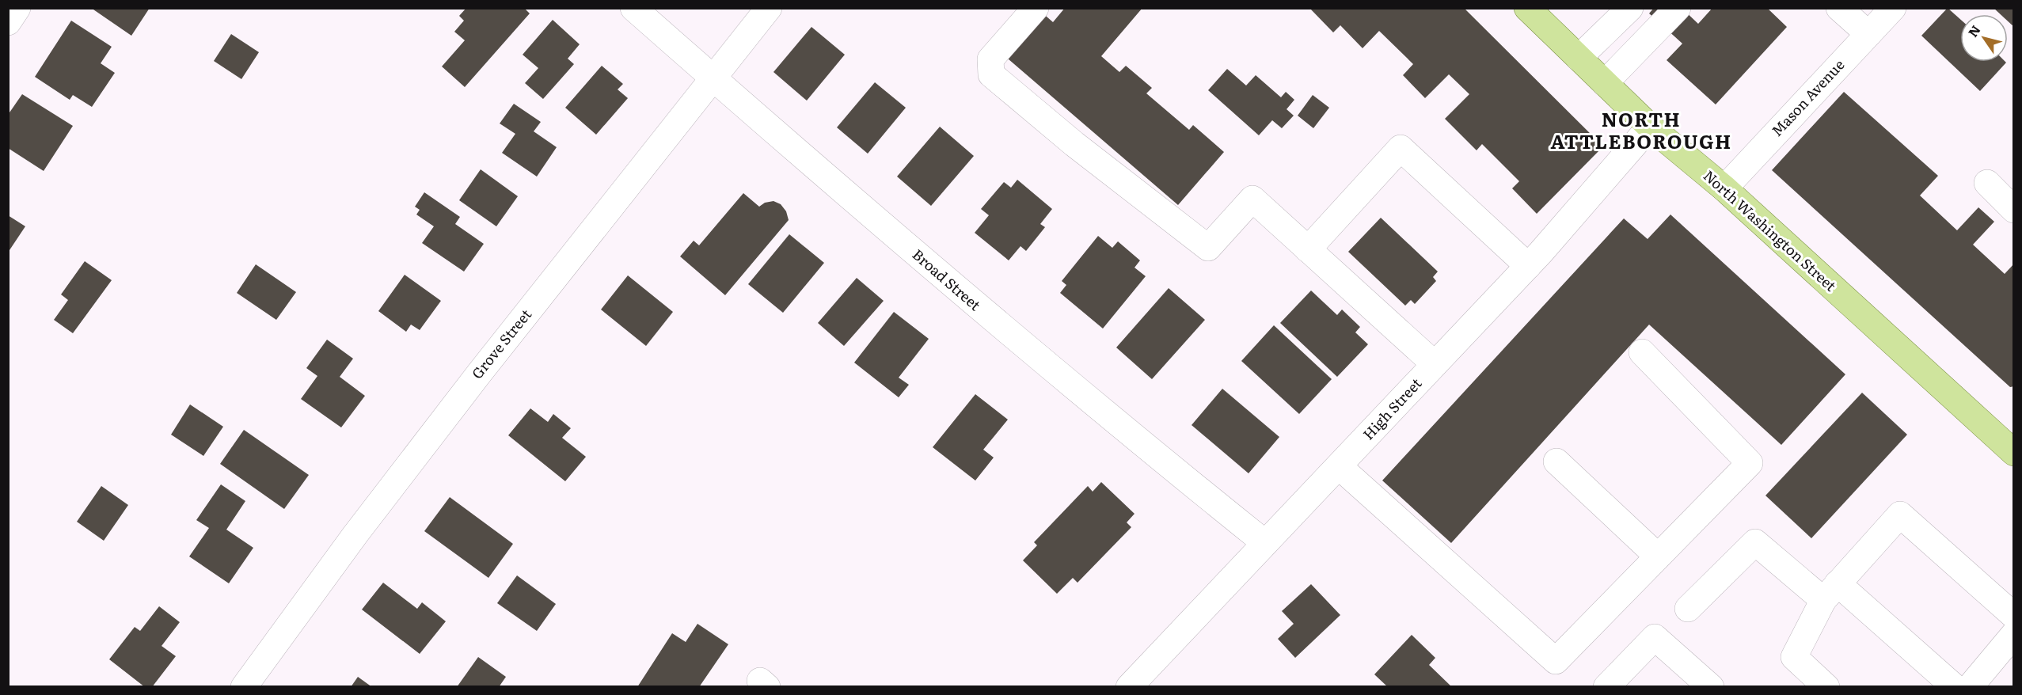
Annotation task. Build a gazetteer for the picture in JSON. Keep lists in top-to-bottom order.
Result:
{
  "streets": {
    "main road": ["North Washington Street"],
    "street": [
      "Mason Avenue",
      "Broad Street",
      "Grove Street",
      "High Street"
    ]
  },
  "crossings": [
    ["Mason Avenue", "North Washington Street"],
    ["North Washington Street", "High Street"],
    ["Broad Street", "Grove Street"],
    ["Broad Street", "High Street"]
  ],
  "districts": ["NORTH ATTLEBOROUGH"],
  "north": "top left"
}
